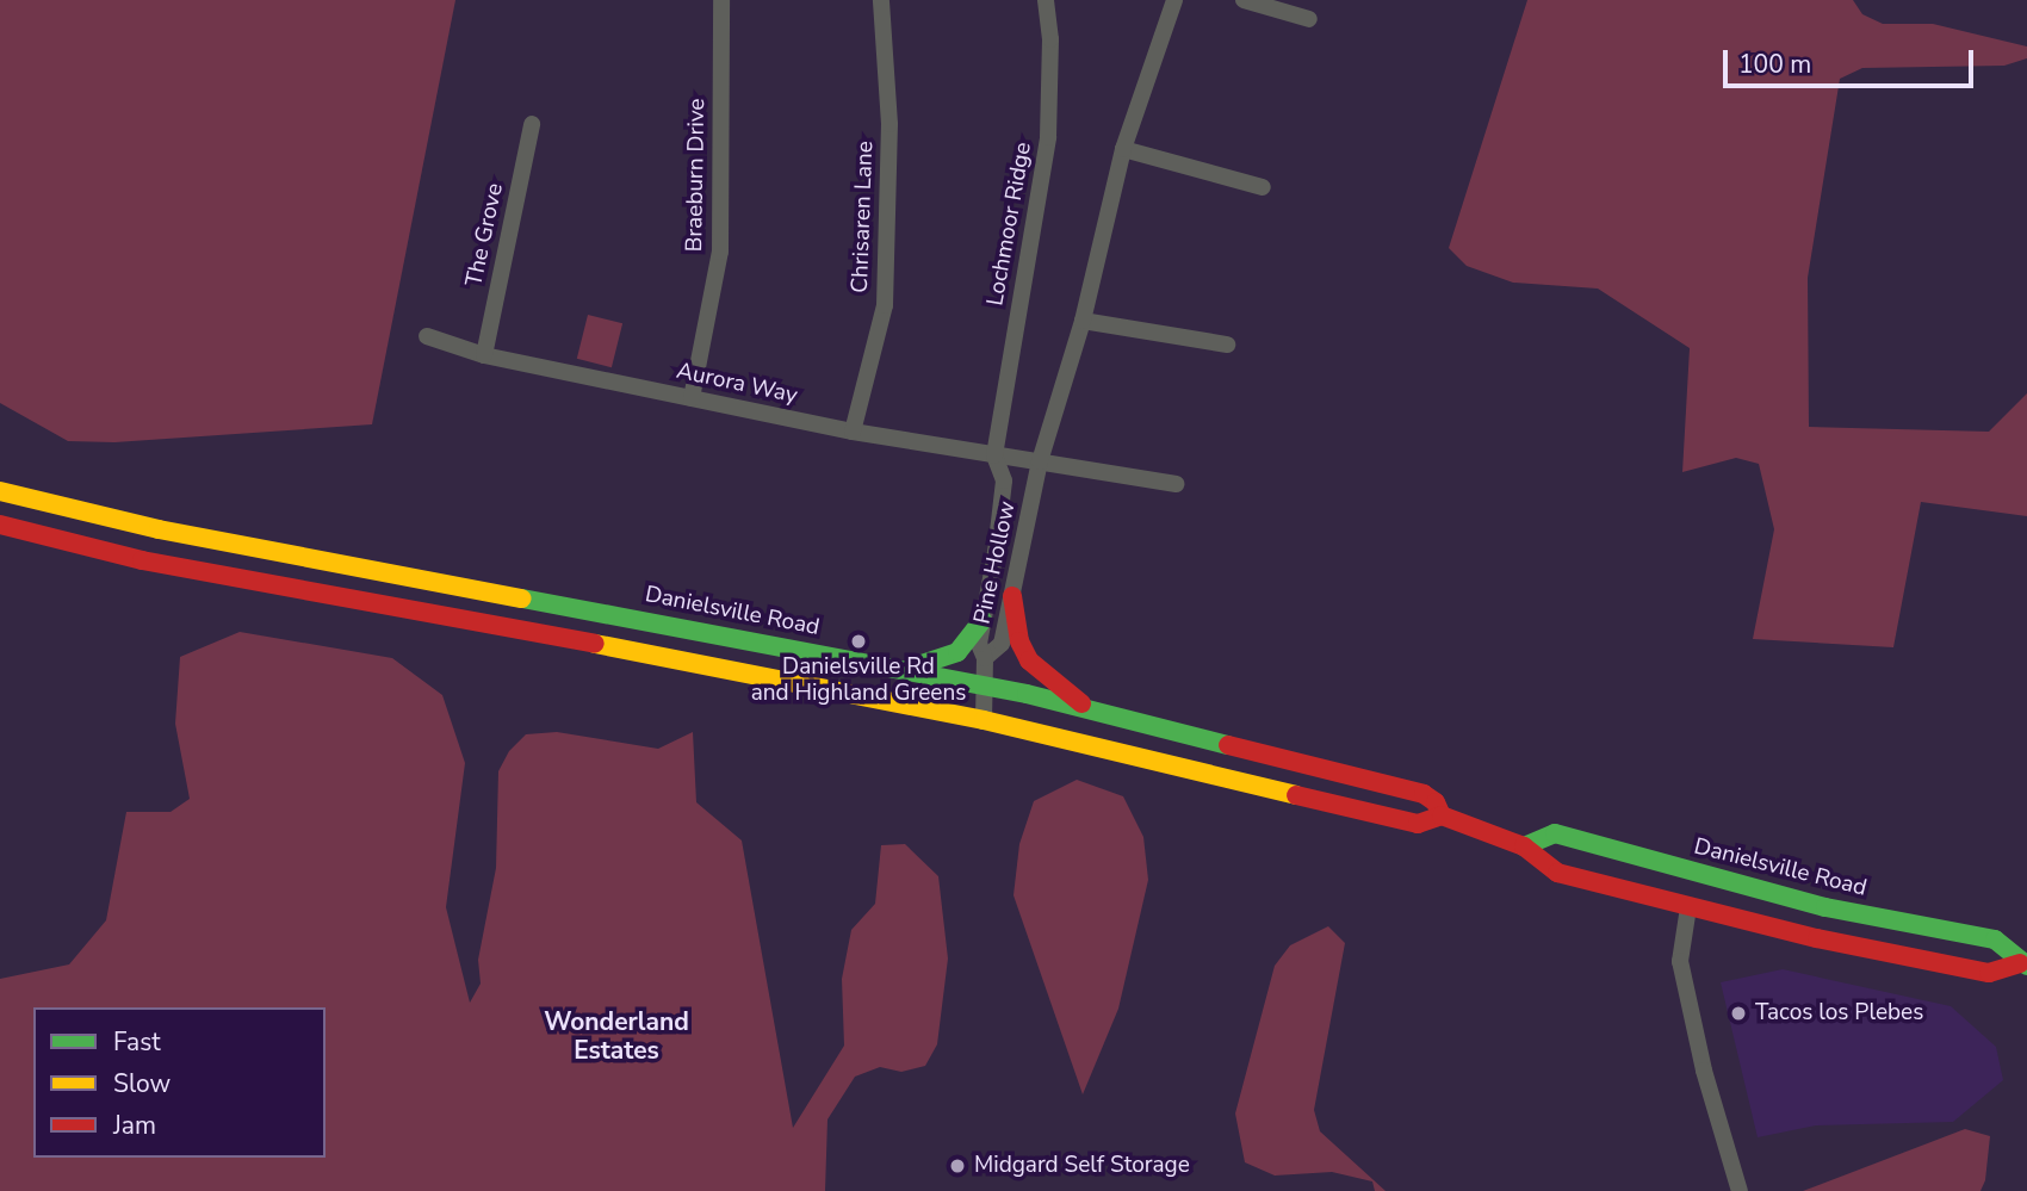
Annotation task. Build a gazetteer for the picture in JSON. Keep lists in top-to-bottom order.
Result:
{
  "streets": {
    "main road": ["Danielsville Road"],
    "street": [
      "Braeburn Drive",
      "Chrisaren Lane",
      "Lochmoor Ridge",
      "The Grove",
      "Aurora Way",
      "Pine Hollow"
    ]
  },
  "crossings": [
    ["Braeburn Drive", "Aurora Way"],
    ["Chrisaren Lane", "Aurora Way"],
    ["Lochmoor Ridge", "Aurora Way"],
    ["Lochmoor Ridge", "Pine Hollow"],
    ["The Grove", "Aurora Way"],
    ["Aurora Way", "Pine Hollow"]
  ],
  "districts": ["Wonderland Estates"],
  "places": ["Danielsville Rd and Highland Greens", "Tacos los Plebes", "Midgard Self Storage"],
  "legend": ["Fast", "Slow", "Jam"],
  "scale_bar": "100 m"
}
